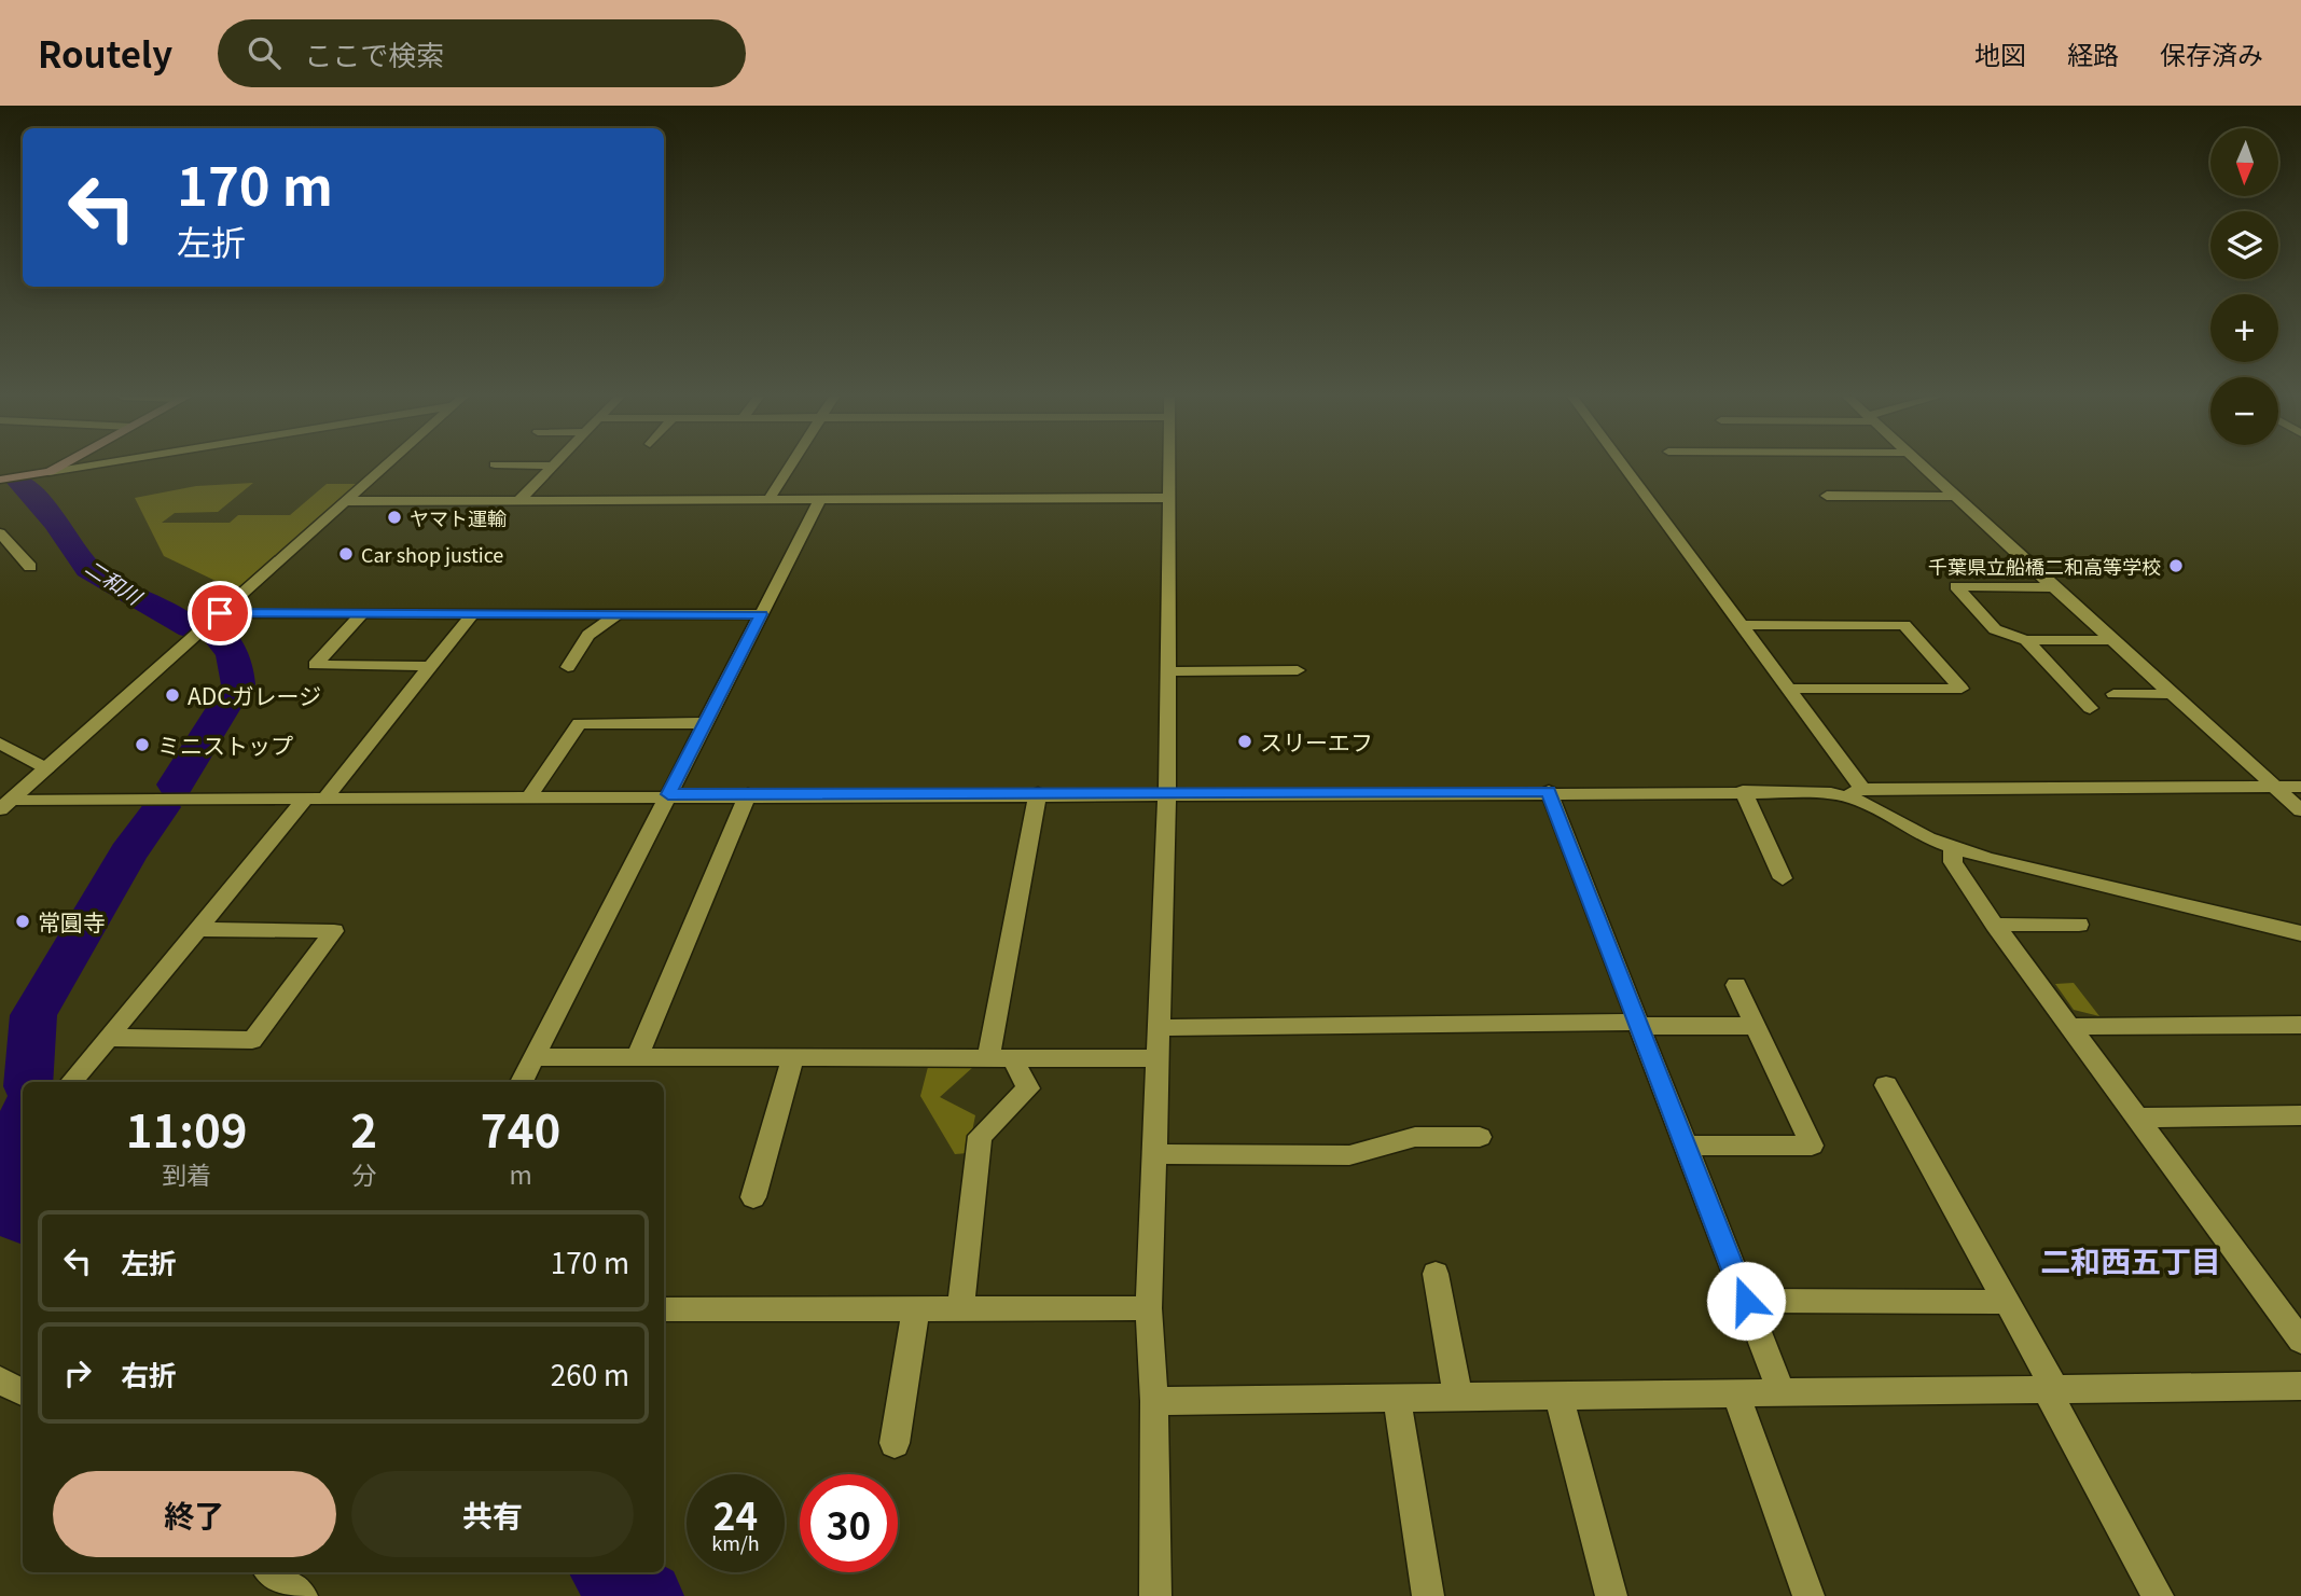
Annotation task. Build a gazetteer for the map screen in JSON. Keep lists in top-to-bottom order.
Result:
{
  "districts": ["二和西五丁目"],
  "water": ["二和川"],
  "places": [
    "ヤマト運輸",
    "Car shop justice",
    "千葉県立船橋二和高等学校",
    "ADCガレージ",
    "スリーエフ",
    "ミニストップ",
    "常圓寺"
  ],
  "north": "bottom",
  "page": {
    "header": "Routely",
    "search": "ここで検索",
    "nav": ["地図", "経路", "保存済み"],
    "map_buttons": ["+", "−"],
    "turn": ["170 m", "左折"],
    "eta": [
      "11:09",
      "到着",
      "2",
      "分",
      "740",
      "m"
    ],
    "list": [
      {
        "name": "左折",
        "value": "170 m"
      },
      {
        "name": "右折",
        "value": "260 m"
      }
    ],
    "buttons": ["終了", "共有"],
    "speed": "24 km/h",
    "limit": "30"
  }
}
